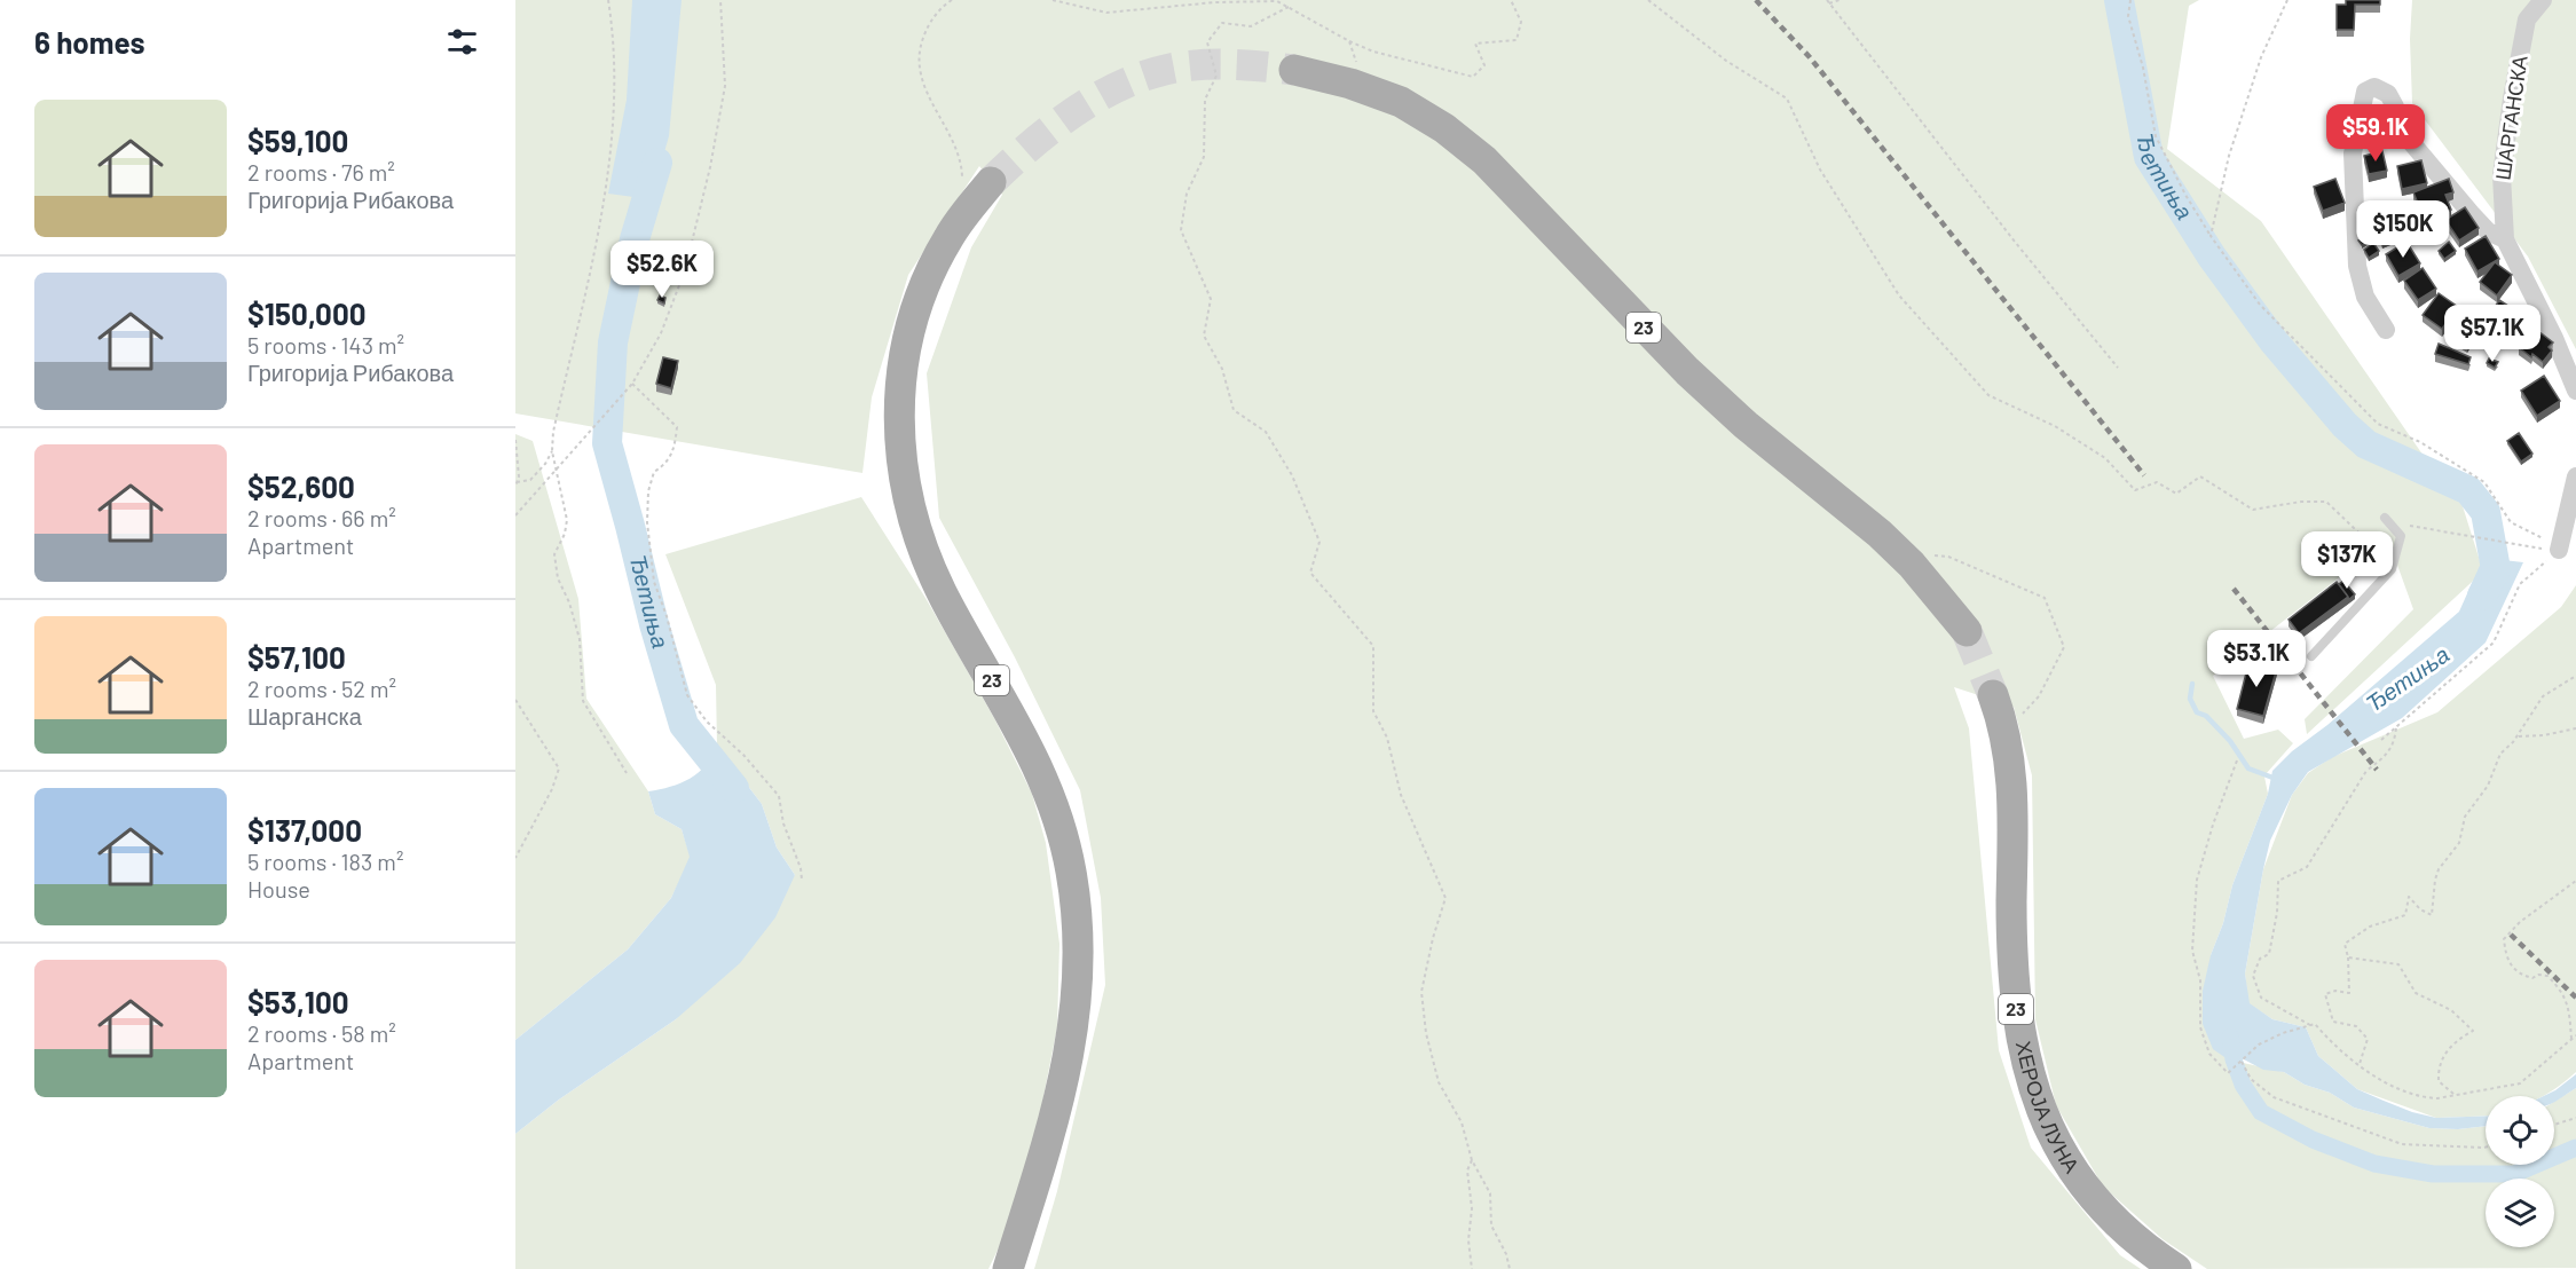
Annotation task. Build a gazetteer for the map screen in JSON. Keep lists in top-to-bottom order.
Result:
{
  "streets": {
    "main road": ["23", "ХЕРОЈА ЛУНА"],
    "street": ["ШАРГАНСКА"]
  },
  "water": ["Ђетиња"],
  "page": {
    "heading": "6 homes",
    "list": [
      {
        "name": "$59,100",
        "note": "2 rooms · 76 m² · Григорија Рибакова"
      },
      {
        "name": "$150,000",
        "note": "5 rooms · 143 m² · Григорија Рибакова"
      },
      {
        "name": "$52,600",
        "note": "2 rooms · 66 m² · Apartment"
      },
      {
        "name": "$57,100",
        "note": "2 rooms · 52 m² · Шарганска"
      },
      {
        "name": "$137,000",
        "note": "5 rooms · 183 m² · House"
      },
      {
        "name": "$53,100",
        "note": "2 rooms · 58 m² · Apartment"
      }
    ],
    "price": [
      "$59.1K",
      "$150K",
      "$52.6K",
      "$57.1K",
      "$137K",
      "$53.1K"
    ]
  }
}
